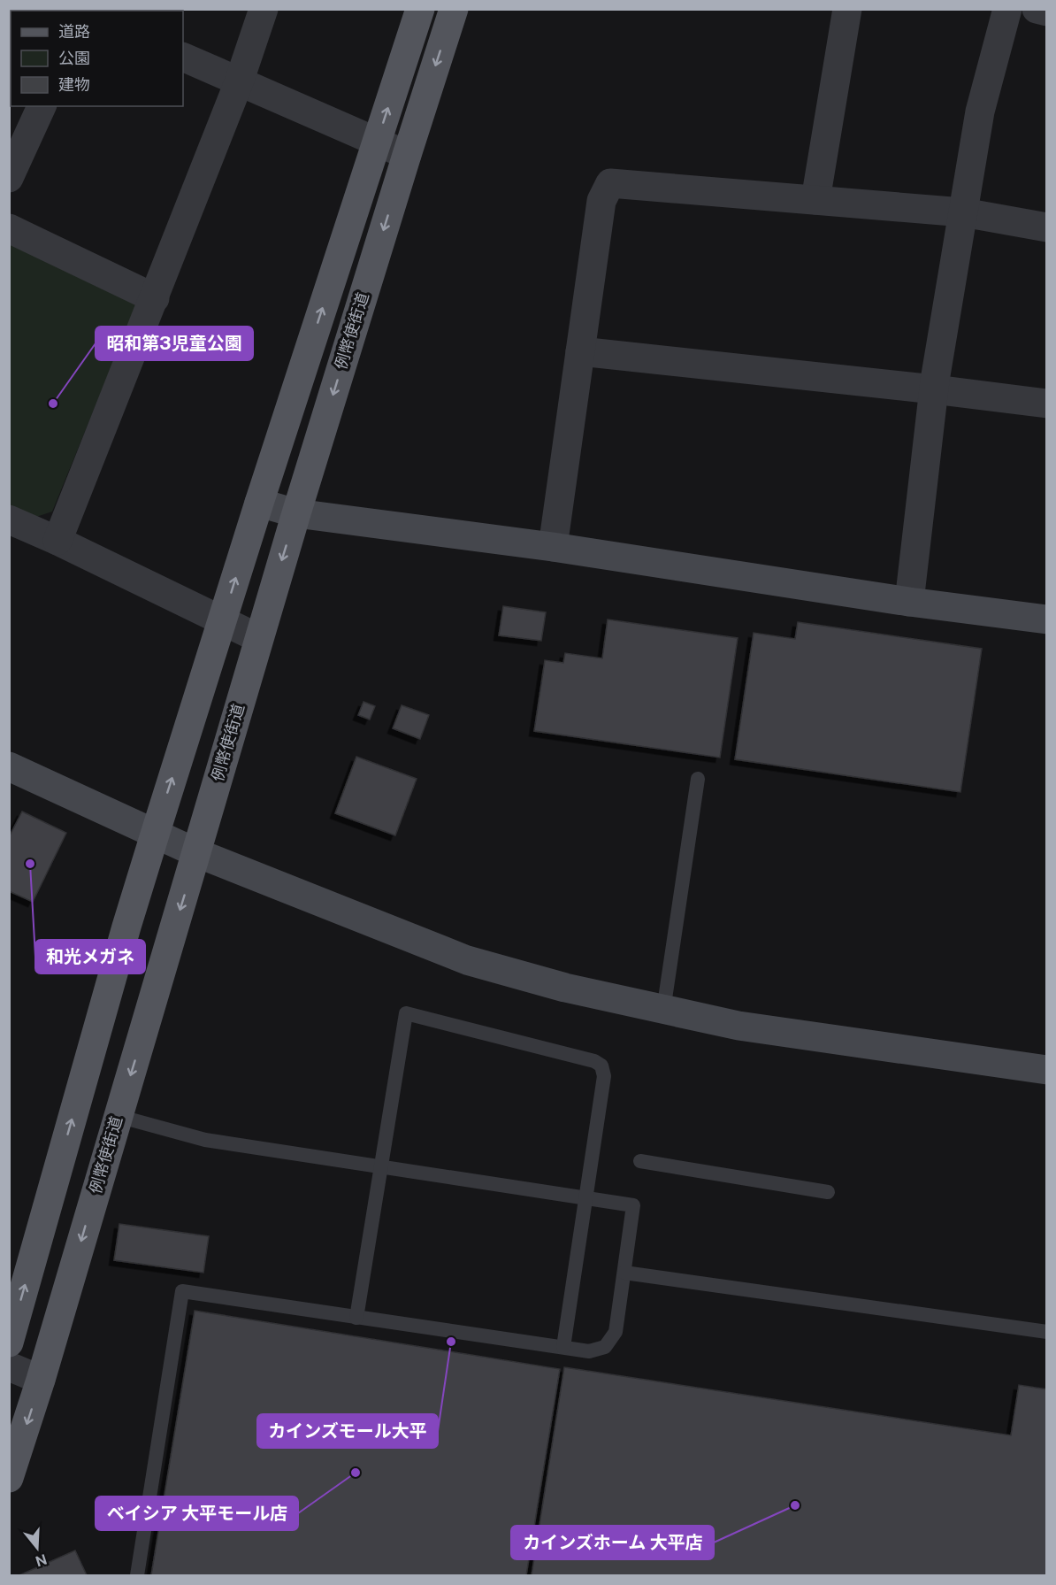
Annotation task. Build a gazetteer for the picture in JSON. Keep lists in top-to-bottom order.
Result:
{
  "streets": {
    "main road": ["例幣使街道"]
  },
  "places": [
    "昭和第3児童公園",
    "和光メガネ",
    "カインズモール大平",
    "ベイシア 大平モール店",
    "カインズホーム 大平店"
  ],
  "legend": ["道路", "公園", "建物"],
  "north": "bottom"
}
